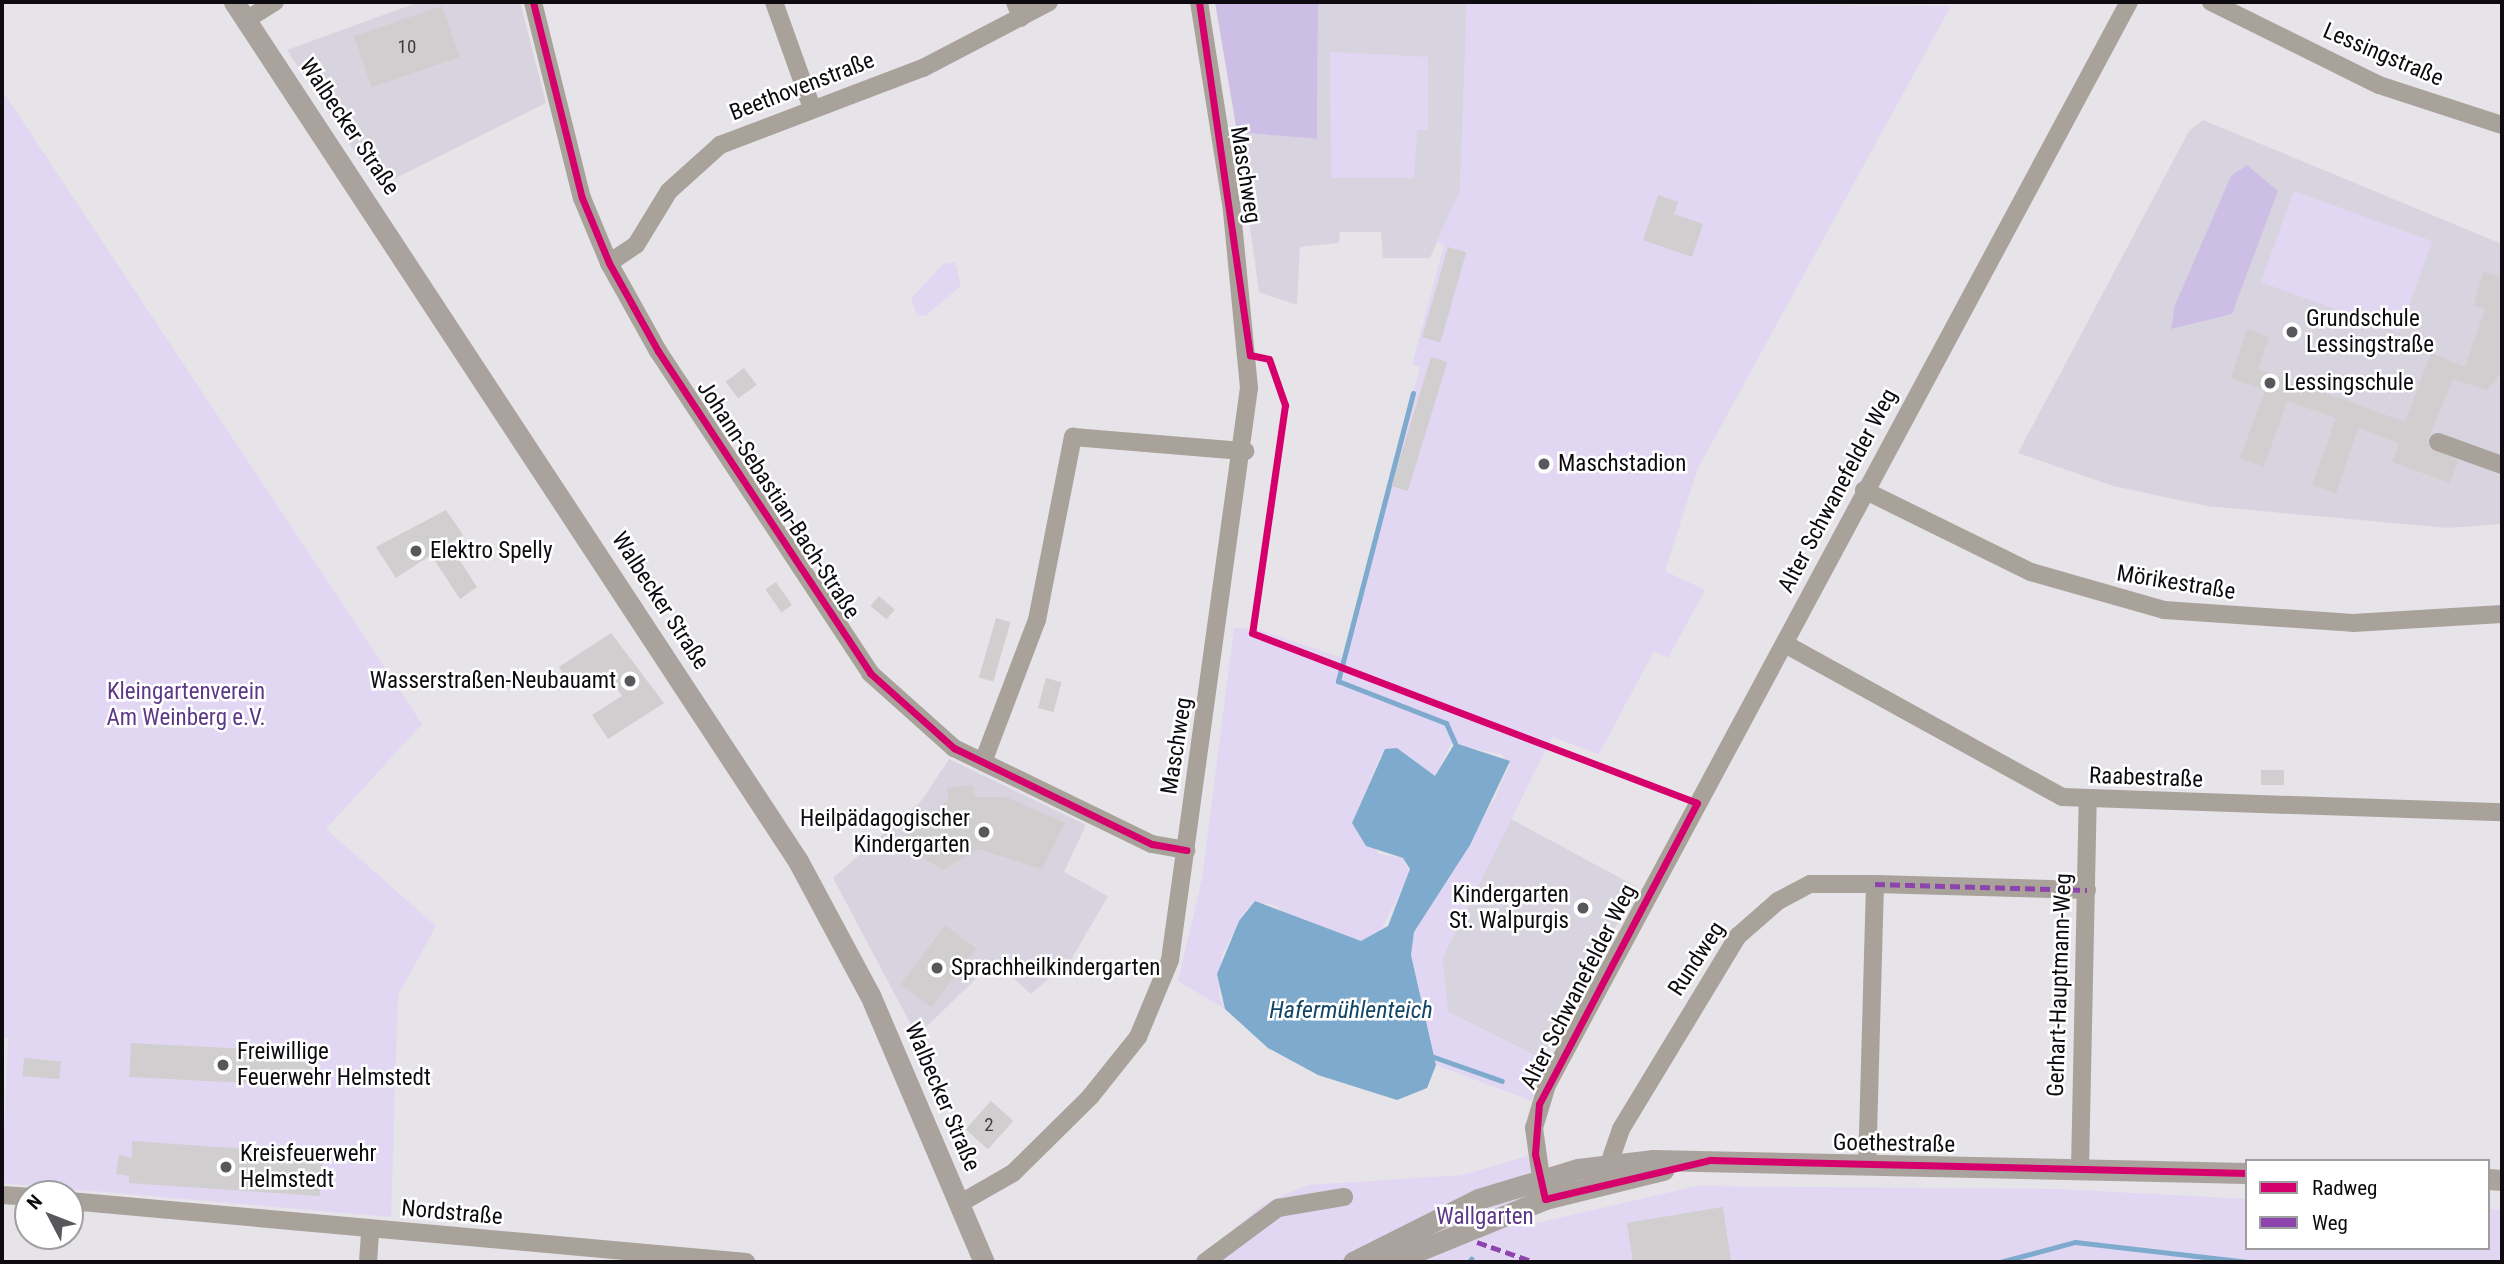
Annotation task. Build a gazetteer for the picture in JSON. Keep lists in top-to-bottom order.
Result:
{
  "streets": {
    "main road": ["Walbecker Straße", "Goethestraße"],
    "street": [
      "Lessingstraße",
      "Beethovenstraße",
      "Maschweg",
      "Alter Schwanefelder Weg",
      "Johann-Sebastian-Bach-Straße",
      "Mörikestraße",
      "Raabestraße",
      "Rundweg",
      "Gerhart-Hauptmann-Weg",
      "Nordstraße"
    ]
  },
  "crossings": [
    ["Beethovenstraße", "Johann-Sebastian-Bach-Straße"],
    ["Walbecker Straße", "Maschweg"],
    ["Maschweg", "Johann-Sebastian-Bach-Straße"],
    ["Alter Schwanefelder Weg", "Mörikestraße"],
    ["Alter Schwanefelder Weg", "Raabestraße"],
    ["Alter Schwanefelder Weg", "Goethestraße"],
    ["Raabestraße", "Gerhart-Hauptmann-Weg"],
    ["Rundweg", "Gerhart-Hauptmann-Weg"],
    ["Rundweg", "Goethestraße"],
    ["Gerhart-Hauptmann-Weg", "Goethestraße"]
  ],
  "water": ["Hafermühlenteich"],
  "parks": ["Kleingartenverein Am Weinberg e.V.", "Wallgarten"],
  "places": [
    "Grundschule Lessingstraße",
    "Lessingschule",
    "Maschstadion",
    "Elektro Spelly",
    "Wasserstraßen-Neubauamt",
    "Heilpädagogischer Kindergarten",
    "Kindergarten St. Walpurgis",
    "Sprachheilkindergarten",
    "Freiwillige Feuerwehr Helmstedt",
    "Kreisfeuerwehr Helmstedt"
  ],
  "house_numbers": ["10", "2"],
  "legend": ["Radweg", "Weg"],
  "north": "top left"
}
